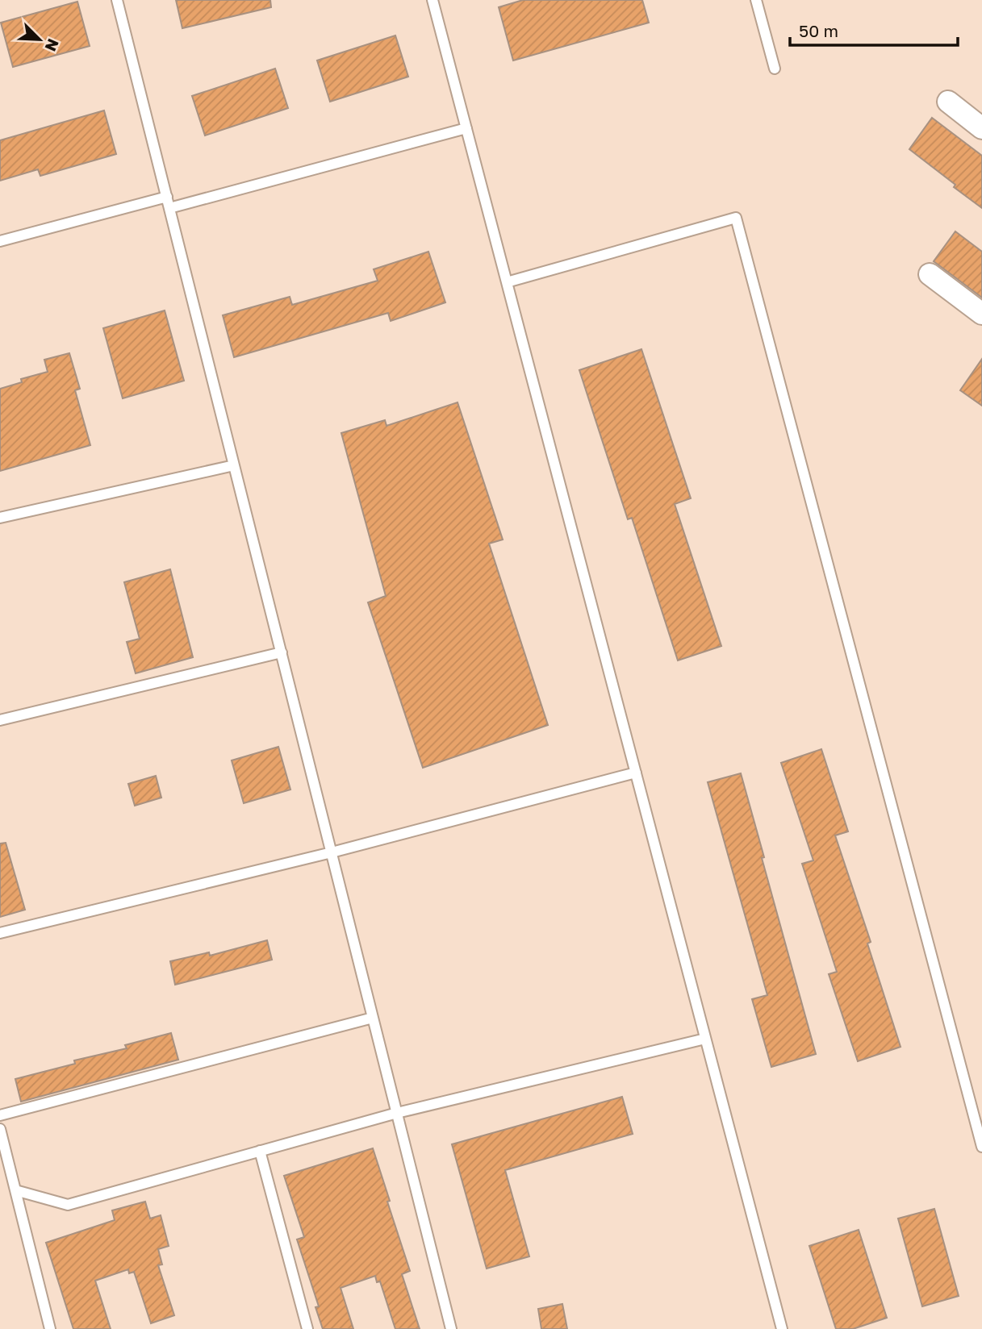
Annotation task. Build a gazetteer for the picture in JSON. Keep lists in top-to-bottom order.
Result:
{
  "scale_bar": "50 m",
  "north": "bottom right"
}
